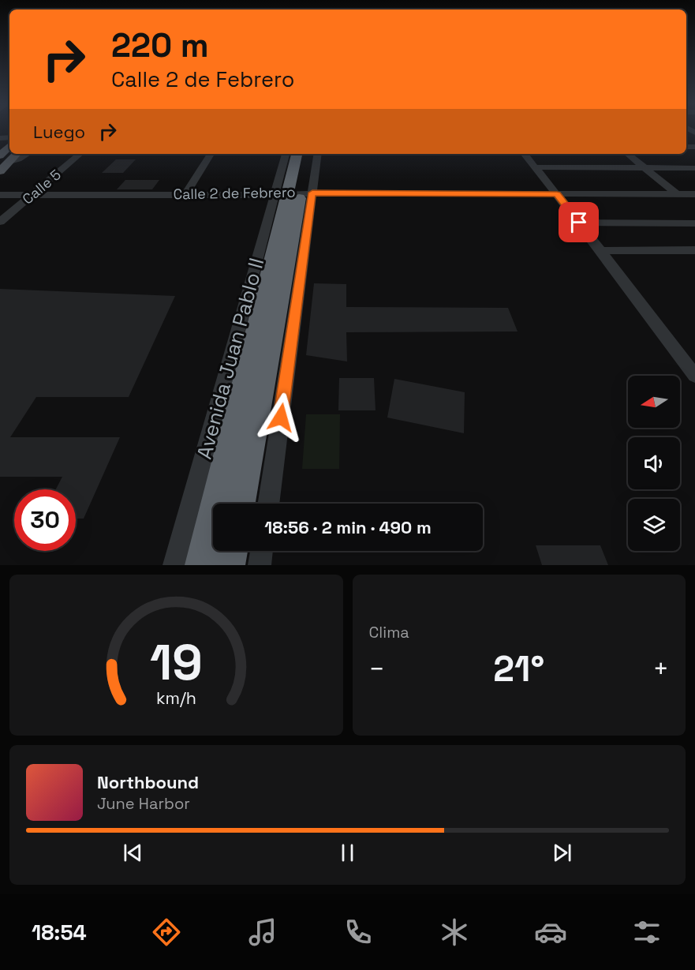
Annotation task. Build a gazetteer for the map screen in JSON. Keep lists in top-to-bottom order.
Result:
{
  "streets": {
    "highway": ["Avenida Juan Pablo II"],
    "street": ["Calle 5", "Calle 2 de Febrero"]
  },
  "crossings": [
    ["Calle 5", "Calle 2 de Febrero"],
    ["Calle 2 de Febrero", "Avenida Juan Pablo II"]
  ],
  "north": "left",
  "page": {
    "turn": ["220 m", "Calle 2 de Febrero"],
    "then": "Luego",
    "limit": "30",
    "trip": "18:56 · 2 min · 490 m",
    "tile": "Clima",
    "heat": ["−", "21°", "+"],
    "song": ["Northbound", "June Harbor"],
    "tabs": "18:54",
    "gauge": ["19", "km/h"]
  }
}
